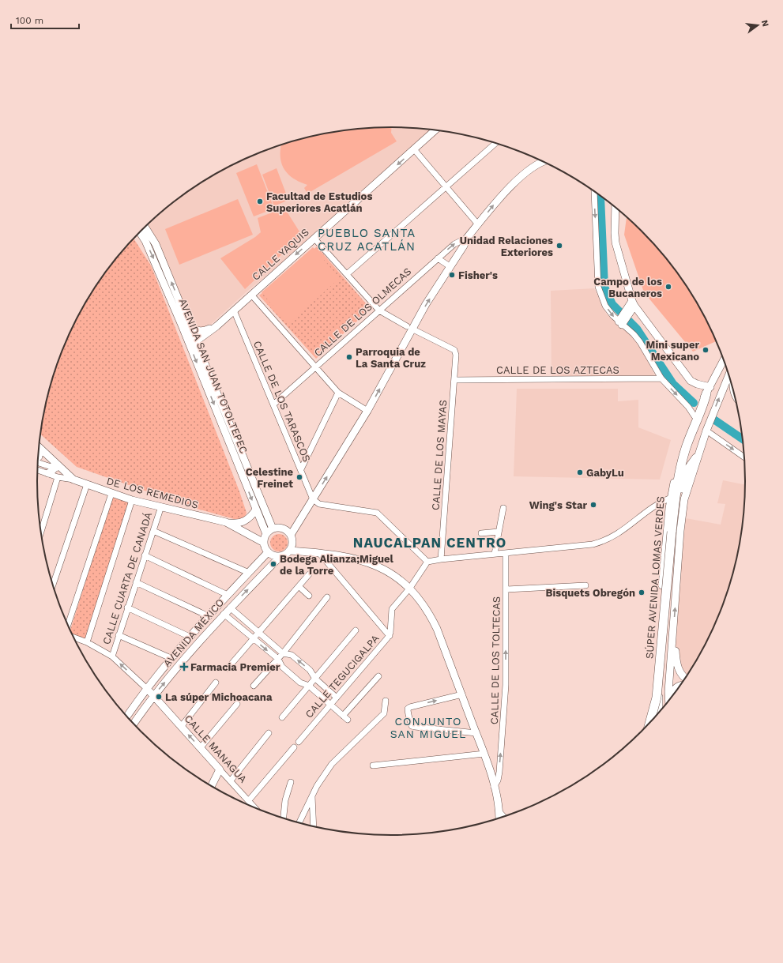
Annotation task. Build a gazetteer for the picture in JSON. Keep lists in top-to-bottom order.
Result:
{
  "streets": {
    "main road": [
      "CALLE YAQUIS",
      "AVENIDA SAN JUAN TOTOLTEPEC",
      "DE LOS REMEDIOS",
      "SÚPER AVENIDA LOMAS VERDES",
      "AVENIDA MÉXICO",
      "CALLE MANAGUA"
    ],
    "street": [
      "CALLE DE LOS OLMECAS",
      "CALLE DE LOS AZTECAS",
      "CALLE DE LOS TARASCOS",
      "CALLE DE LOS MAYAS",
      "CALLE CUARTA DE CANADÁ",
      "CALLE DE LOS TOLTECAS",
      "CALLE TEGUCIGALPA"
    ]
  },
  "crossings": [
    ["CALLE YAQUIS", "AVENIDA SAN JUAN TOTOLTEPEC"],
    ["CALLE YAQUIS", "CALLE DE LOS TARASCOS"],
    ["CALLE DE LOS OLMECAS", "CALLE DE LOS TARASCOS"],
    ["CALLE DE LOS AZTECAS", "CALLE DE LOS MAYAS"],
    ["AVENIDA SAN JUAN TOTOLTEPEC", "DE LOS REMEDIOS"],
    ["AVENIDA SAN JUAN TOTOLTEPEC", "AVENIDA MÉXICO"],
    ["DE LOS REMEDIOS", "CALLE CUARTA DE CANADÁ"],
    ["DE LOS REMEDIOS", "AVENIDA MÉXICO"],
    ["AVENIDA MÉXICO", "CALLE MANAGUA"]
  ],
  "one_way": ["CALLE YAQUIS", "CALLE DE LOS TOLTECAS"],
  "districts": ["PUEBLO SANTA CRUZ ACATLÁN", "NAUCALPAN CENTRO", "CONJUNTO SAN MIGUEL"],
  "places": {
    "other": [
      "Facultad de Estudios Superiores Acatlán",
      "Unidad Relaciones Exteriores",
      "Fisher's",
      "Campo de los Bucaneros",
      "Mini super Mexicano",
      "Parroquia de La Santa Cruz",
      "GabyLu",
      "Celestine Freinet",
      "Wing's Star",
      "Bodega Alianza;Miguel de la Torre",
      "Bisquets Obregón",
      "La súper Michoacana"
    ],
    "health": ["Farmacia Premier"]
  },
  "scale_bar": "100 m",
  "north": "right"
}
